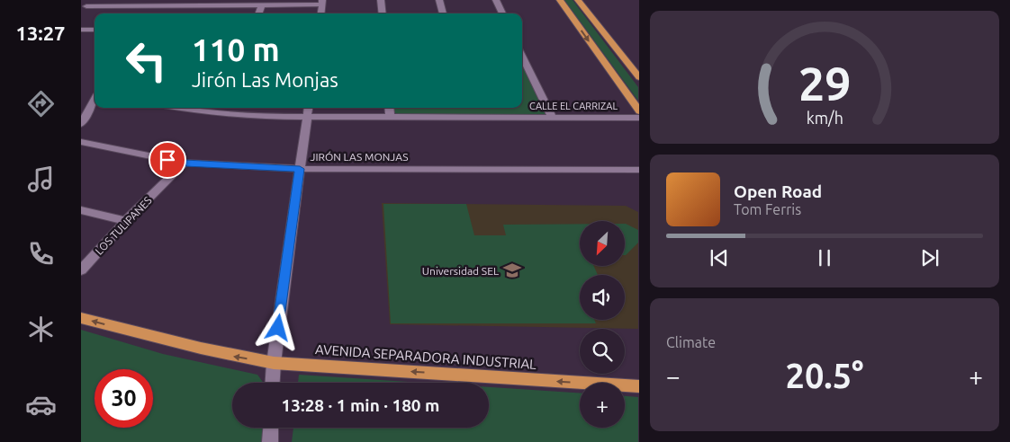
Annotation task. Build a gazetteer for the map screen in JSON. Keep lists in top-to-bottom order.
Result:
{
  "streets": {
    "main road": ["AVENIDA SEPARADORA INDUSTRIAL"],
    "street": ["CALLE EL CARRIZAL", "JIRÓN LAS MONJAS", "LOS TULIPANES"]
  },
  "crossings": [
    ["JIRÓN LAS MONJAS", "LOS TULIPANES"]
  ],
  "one_way": ["AVENIDA SEPARADORA INDUSTRIAL"],
  "places": {
    "school or university": ["Universidad SEL"]
  },
  "north": "bottom left",
  "page": {
    "tabs": "13:27",
    "turn": ["110 m", "Jirón Las Monjas"],
    "song": ["Open Road", "Tom Ferris"],
    "map_buttons": "+",
    "tile": "Climate",
    "heat": ["−", "20.5°", "+"],
    "limit": "30",
    "trip": "13:28 · 1 min · 180 m",
    "gauge": ["29", "km/h"]
  }
}
